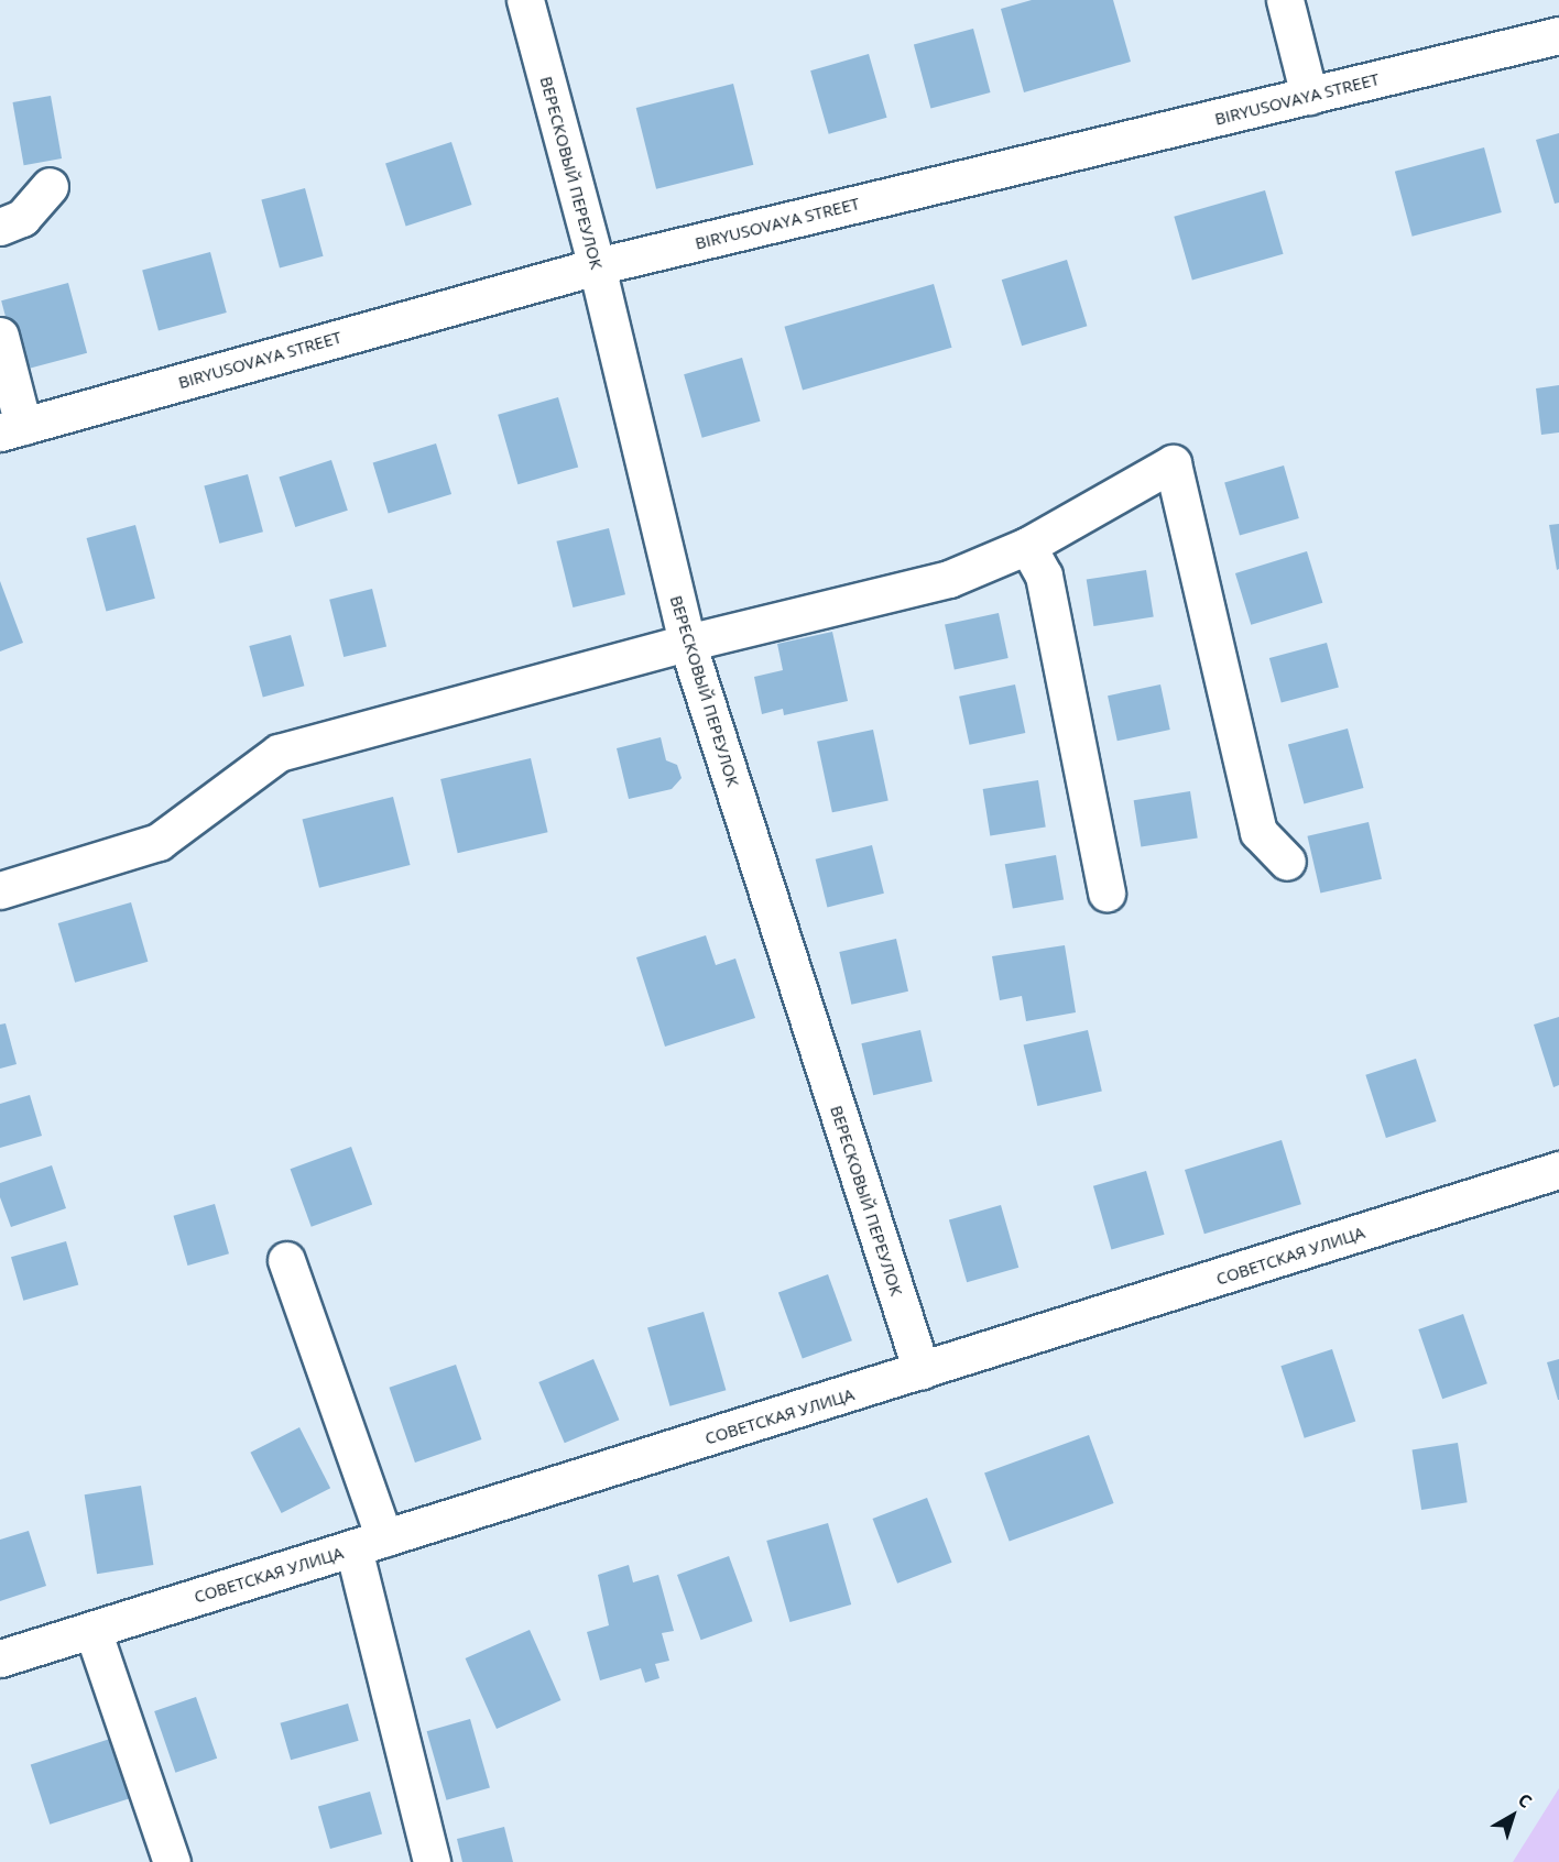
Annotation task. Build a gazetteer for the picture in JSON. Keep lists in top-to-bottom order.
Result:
{
  "streets": {
    "street": ["BIRYUSOVAYA STREET", "ВЕРЕСКОВЫЙ ПЕРЕУЛОК", "СОВЕТСКАЯ УЛИЦА"]
  },
  "crossings": [
    ["BIRYUSOVAYA STREET", "ВЕРЕСКОВЫЙ ПЕРЕУЛОК"],
    ["ВЕРЕСКОВЫЙ ПЕРЕУЛОК", "СОВЕТСКАЯ УЛИЦА"]
  ],
  "north": "top right"
}
